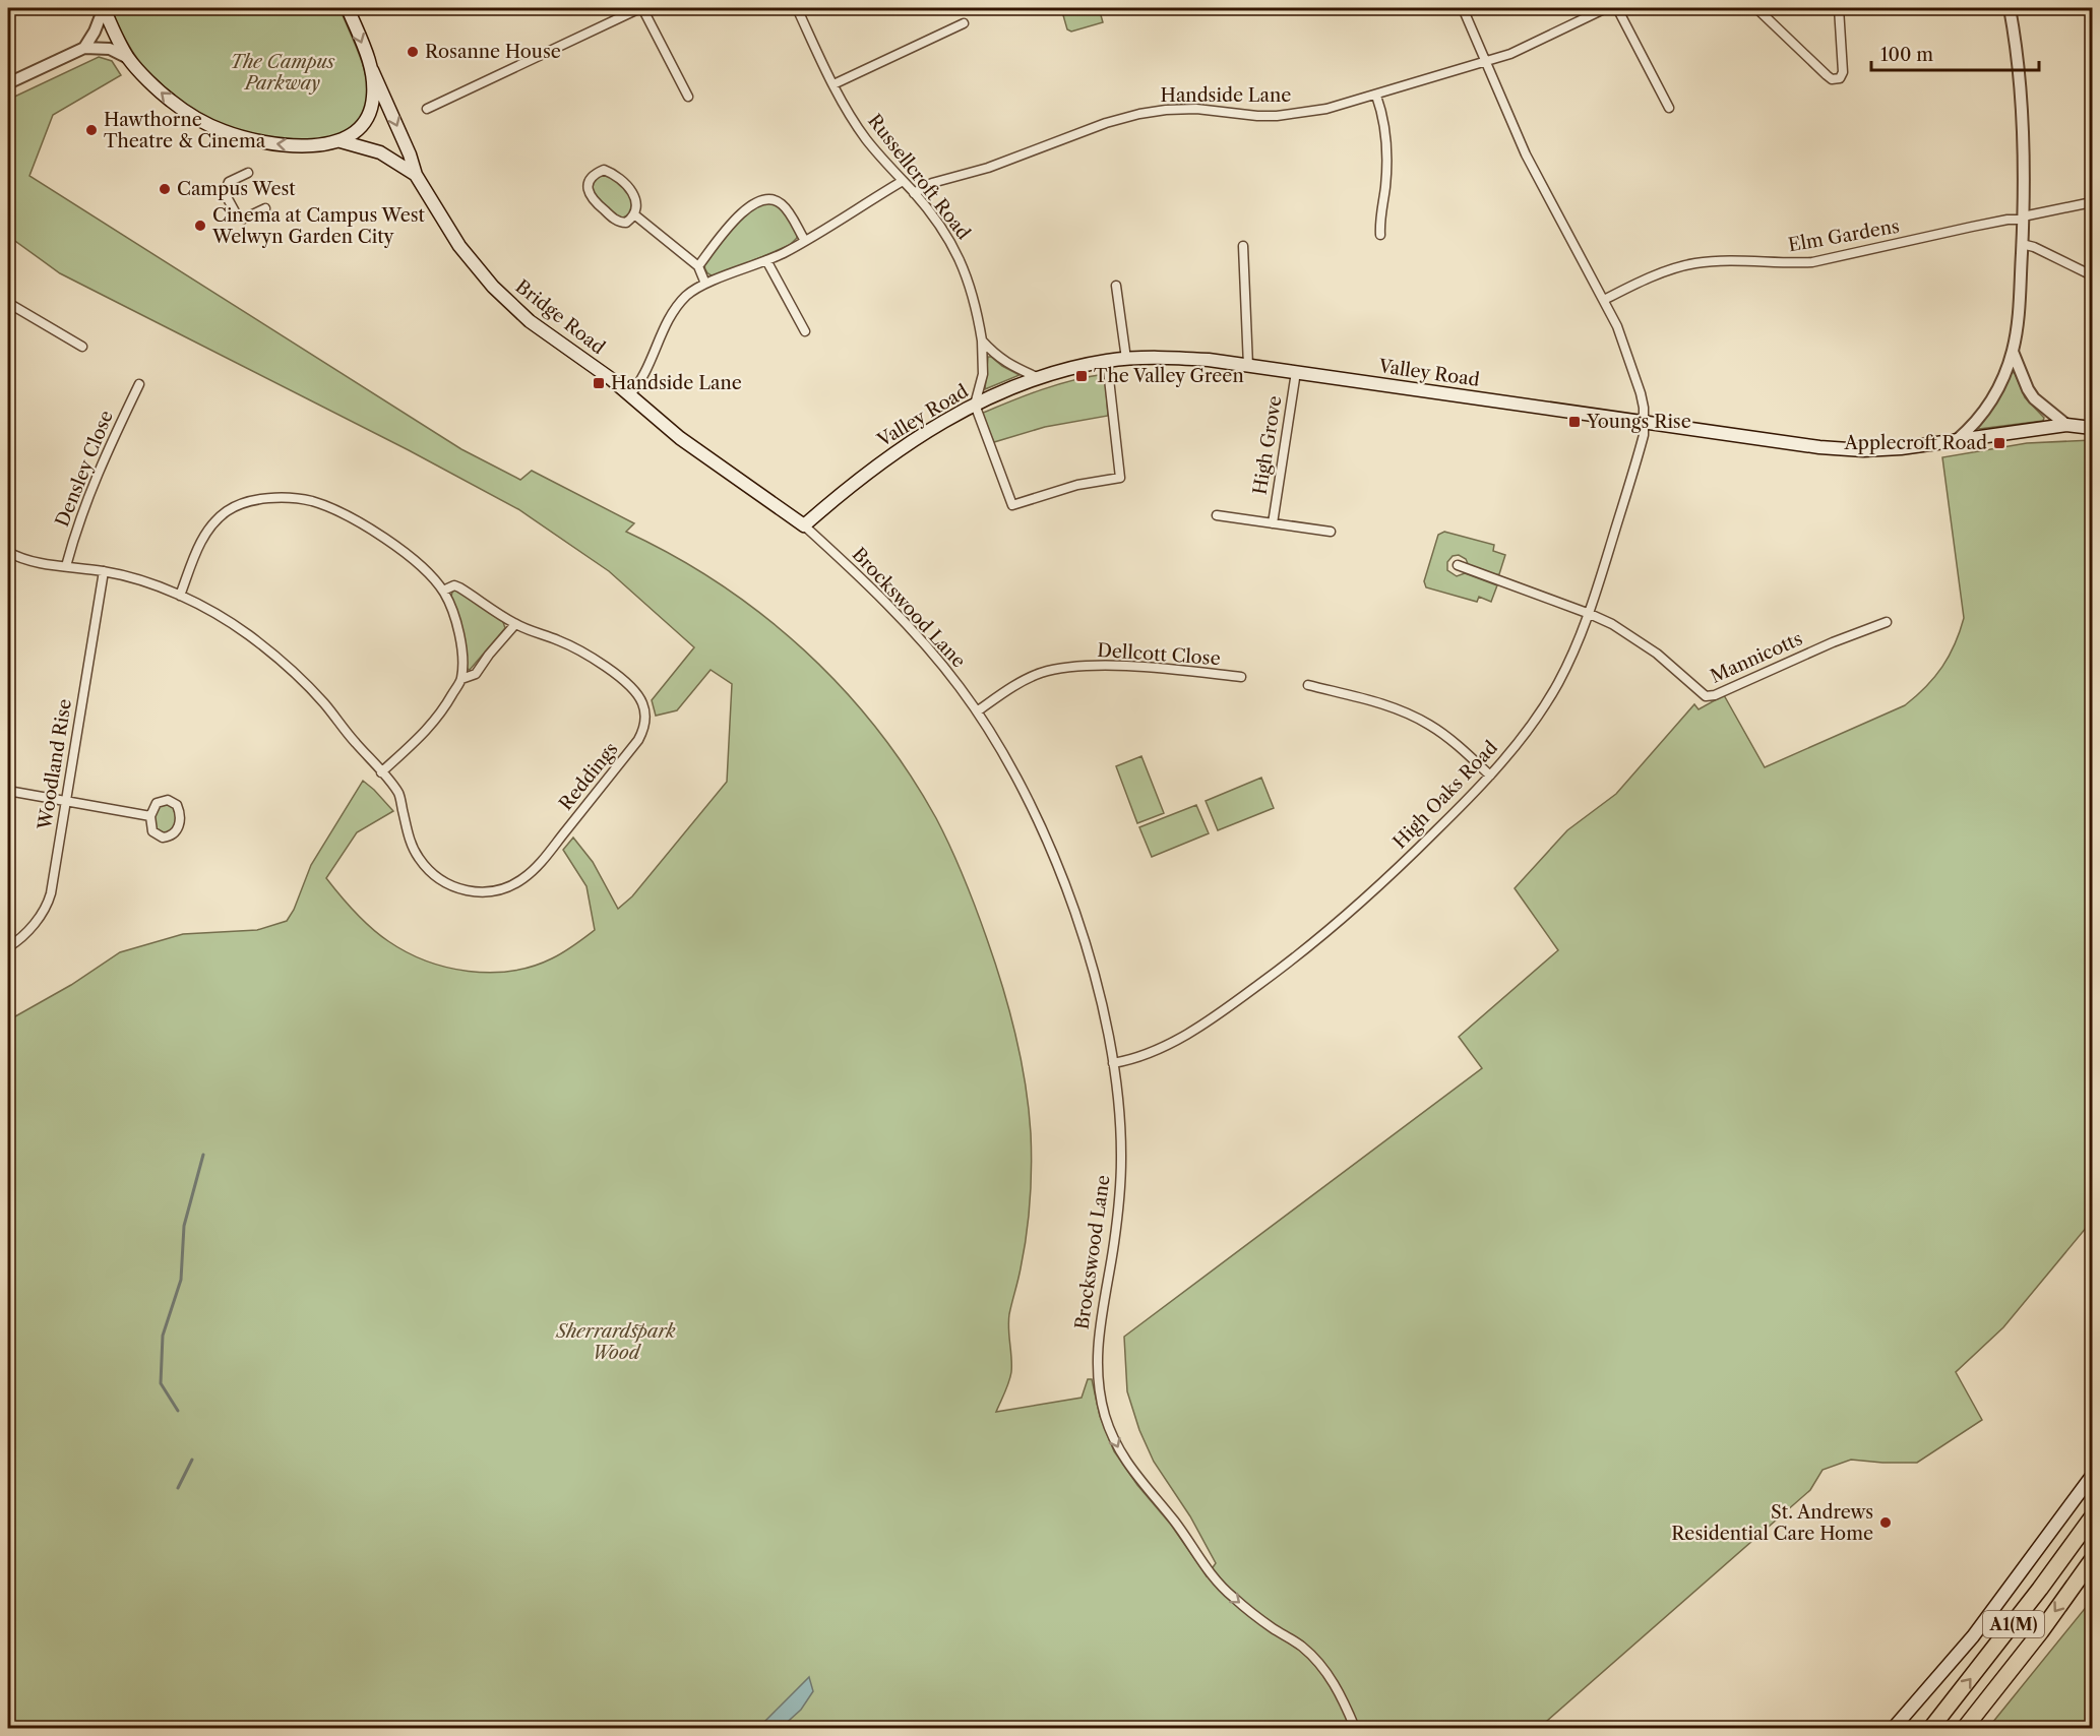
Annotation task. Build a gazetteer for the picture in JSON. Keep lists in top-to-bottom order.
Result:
{
  "streets": {
    "highway": ["A1(M)"],
    "main road": ["Bridge Road", "Valley Road"],
    "street": [
      "Handside Lane",
      "Russellcroft Road",
      "Elm Gardens",
      "High Grove",
      "Densley Close",
      "Brockswood Lane",
      "Dellcott Close",
      "Mannicotts",
      "Woodland Rise",
      "Reddings",
      "High Oaks Road"
    ]
  },
  "crossings": [
    ["Handside Lane", "Russellcroft Road"],
    ["Russellcroft Road", "Valley Road"],
    ["Bridge Road", "Valley Road"],
    ["Bridge Road", "Brockswood Lane"],
    ["Valley Road", "High Grove"],
    ["Valley Road", "Brockswood Lane"],
    ["Valley Road", "High Oaks Road"],
    ["Densley Close", "Reddings"],
    ["Brockswood Lane", "Dellcott Close"],
    ["Brockswood Lane", "High Oaks Road"],
    ["Mannicotts", "High Oaks Road"],
    ["Woodland Rise", "Reddings"]
  ],
  "one_way": ["Brockswood Lane"],
  "parks": ["The Campus Parkway", "Sherrardspark Wood"],
  "places": {
    "other": [
      "Rosanne House",
      "Hawthorne Theatre & Cinema",
      "Campus West",
      "Cinema at Campus West Welwyn Garden City",
      "St. Andrews Residential Care Home"
    ],
    "transit": [
      "The Valley Green",
      "Handside Lane",
      "Youngs Rise",
      "Applecroft Road"
    ]
  },
  "scale_bar": "100 m"
}
